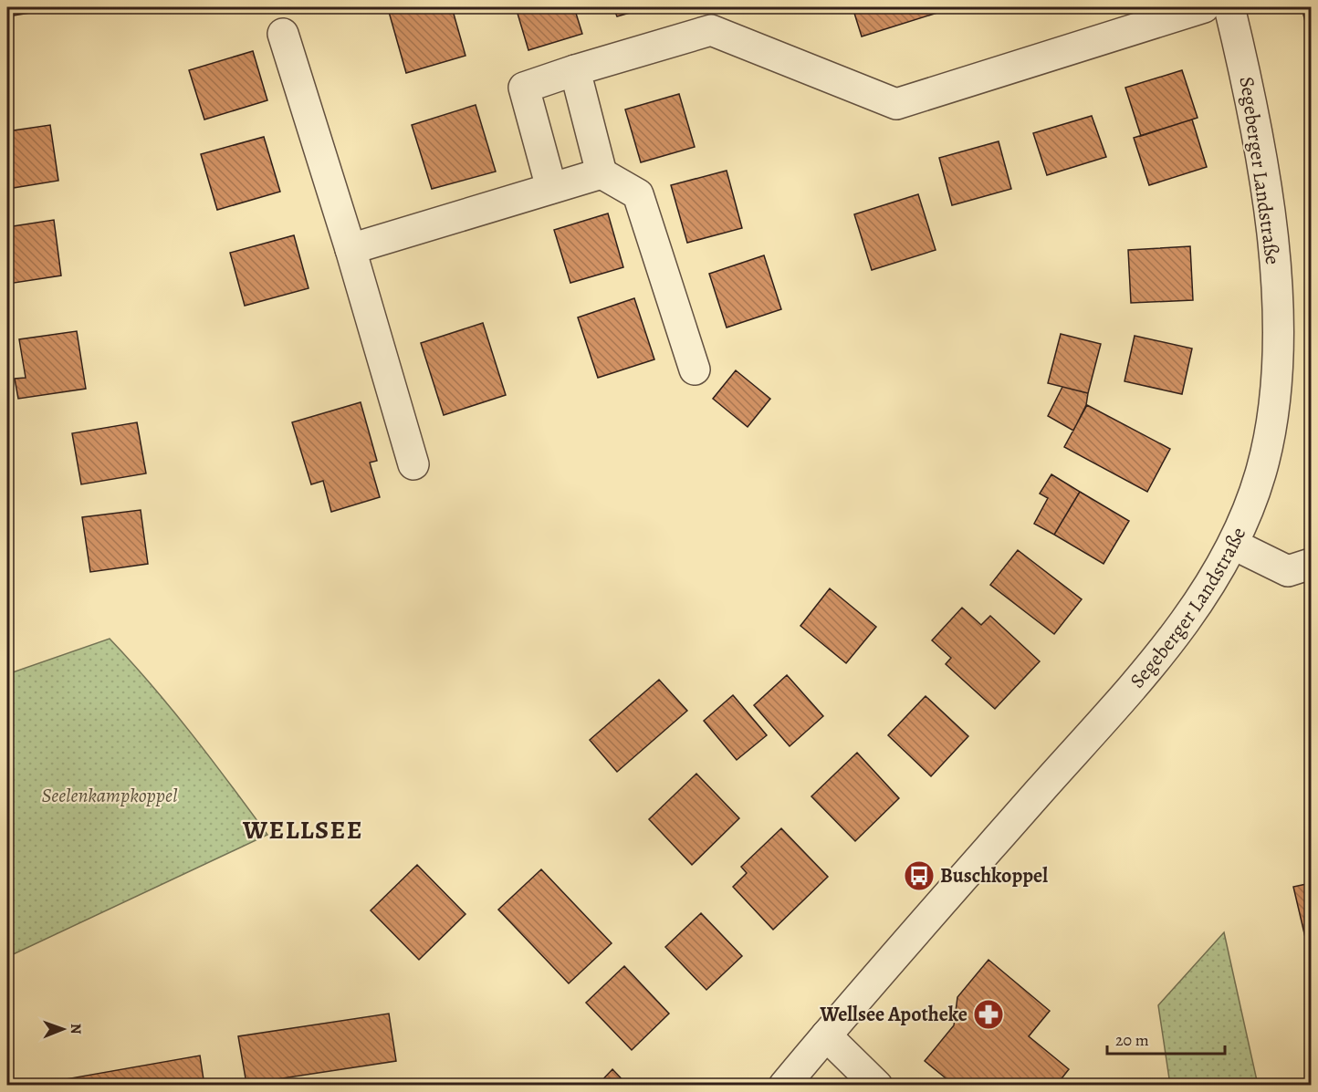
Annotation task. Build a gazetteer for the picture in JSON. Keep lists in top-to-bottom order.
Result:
{
  "streets": {
    "street": ["Segeberger Landstraße"]
  },
  "districts": ["WELLSEE"],
  "parks": ["Seelenkampkoppel"],
  "places": {
    "bus stop": ["Buschkoppel"],
    "pharmacy": ["Wellsee Apotheke"]
  },
  "scale_bar": "20 m",
  "north": "right"
}
